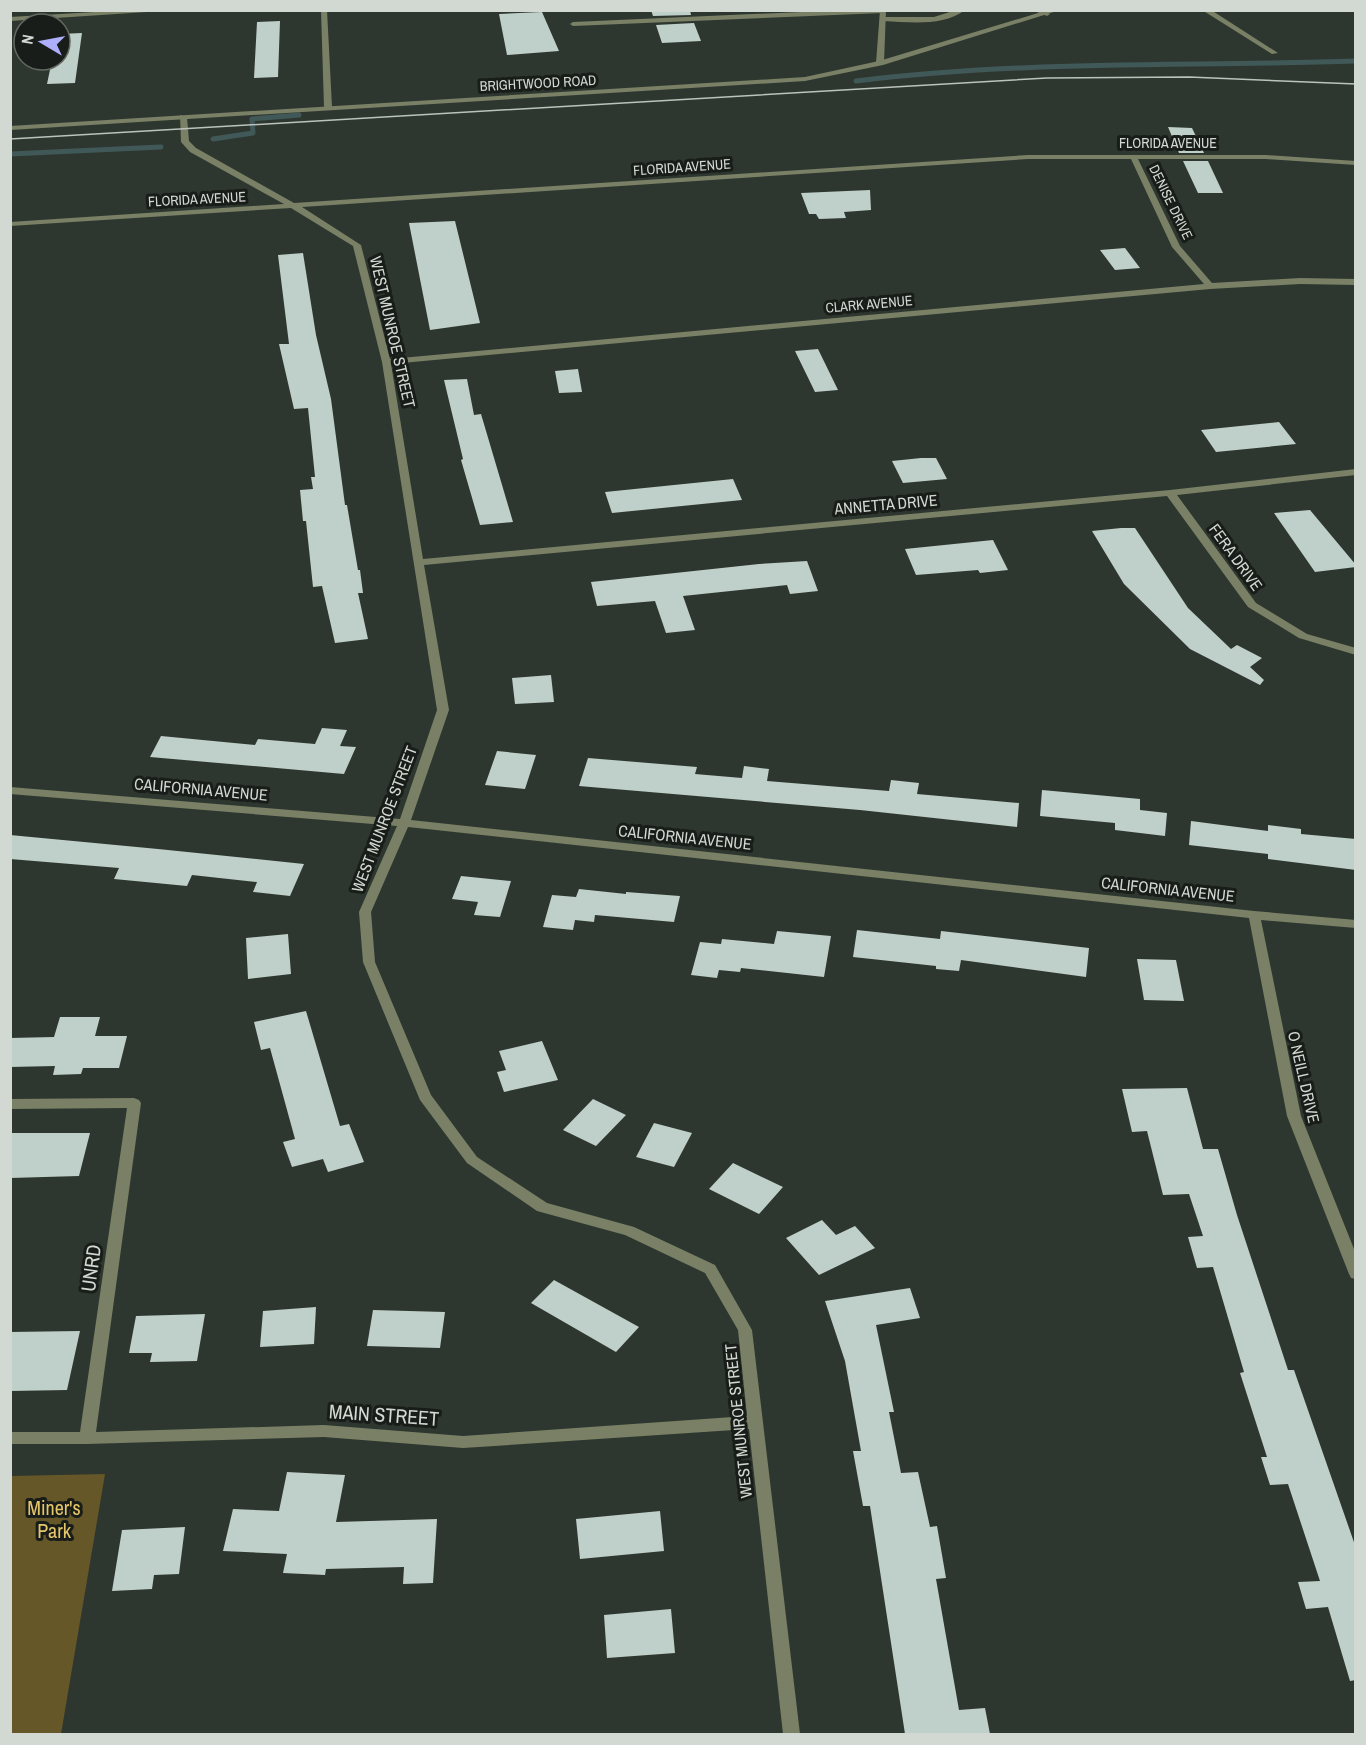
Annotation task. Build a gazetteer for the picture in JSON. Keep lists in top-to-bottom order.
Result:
{
  "streets": {
    "street": [
      "BRIGHTWOOD ROAD",
      "FLORIDA AVENUE",
      "DENISE DRIVE",
      "CLARK AVENUE",
      "WEST MUNROE STREET",
      "ANNETTA DRIVE",
      "FERA DRIVE",
      "CALIFORNIA AVENUE",
      "O NEILL DRIVE",
      "UNRD",
      "MAIN STREET"
    ]
  },
  "crossings": [
    ["BRIGHTWOOD ROAD", "WEST MUNROE STREET"],
    ["FLORIDA AVENUE", "DENISE DRIVE"],
    ["FLORIDA AVENUE", "WEST MUNROE STREET"],
    ["DENISE DRIVE", "CLARK AVENUE"],
    ["CLARK AVENUE", "WEST MUNROE STREET"],
    ["WEST MUNROE STREET", "ANNETTA DRIVE"],
    ["WEST MUNROE STREET", "CALIFORNIA AVENUE"],
    ["WEST MUNROE STREET", "MAIN STREET"],
    ["ANNETTA DRIVE", "FERA DRIVE"],
    ["CALIFORNIA AVENUE", "O NEILL DRIVE"],
    ["UNRD", "MAIN STREET"]
  ],
  "parks": ["Miner's Park"],
  "north": "left"
}
